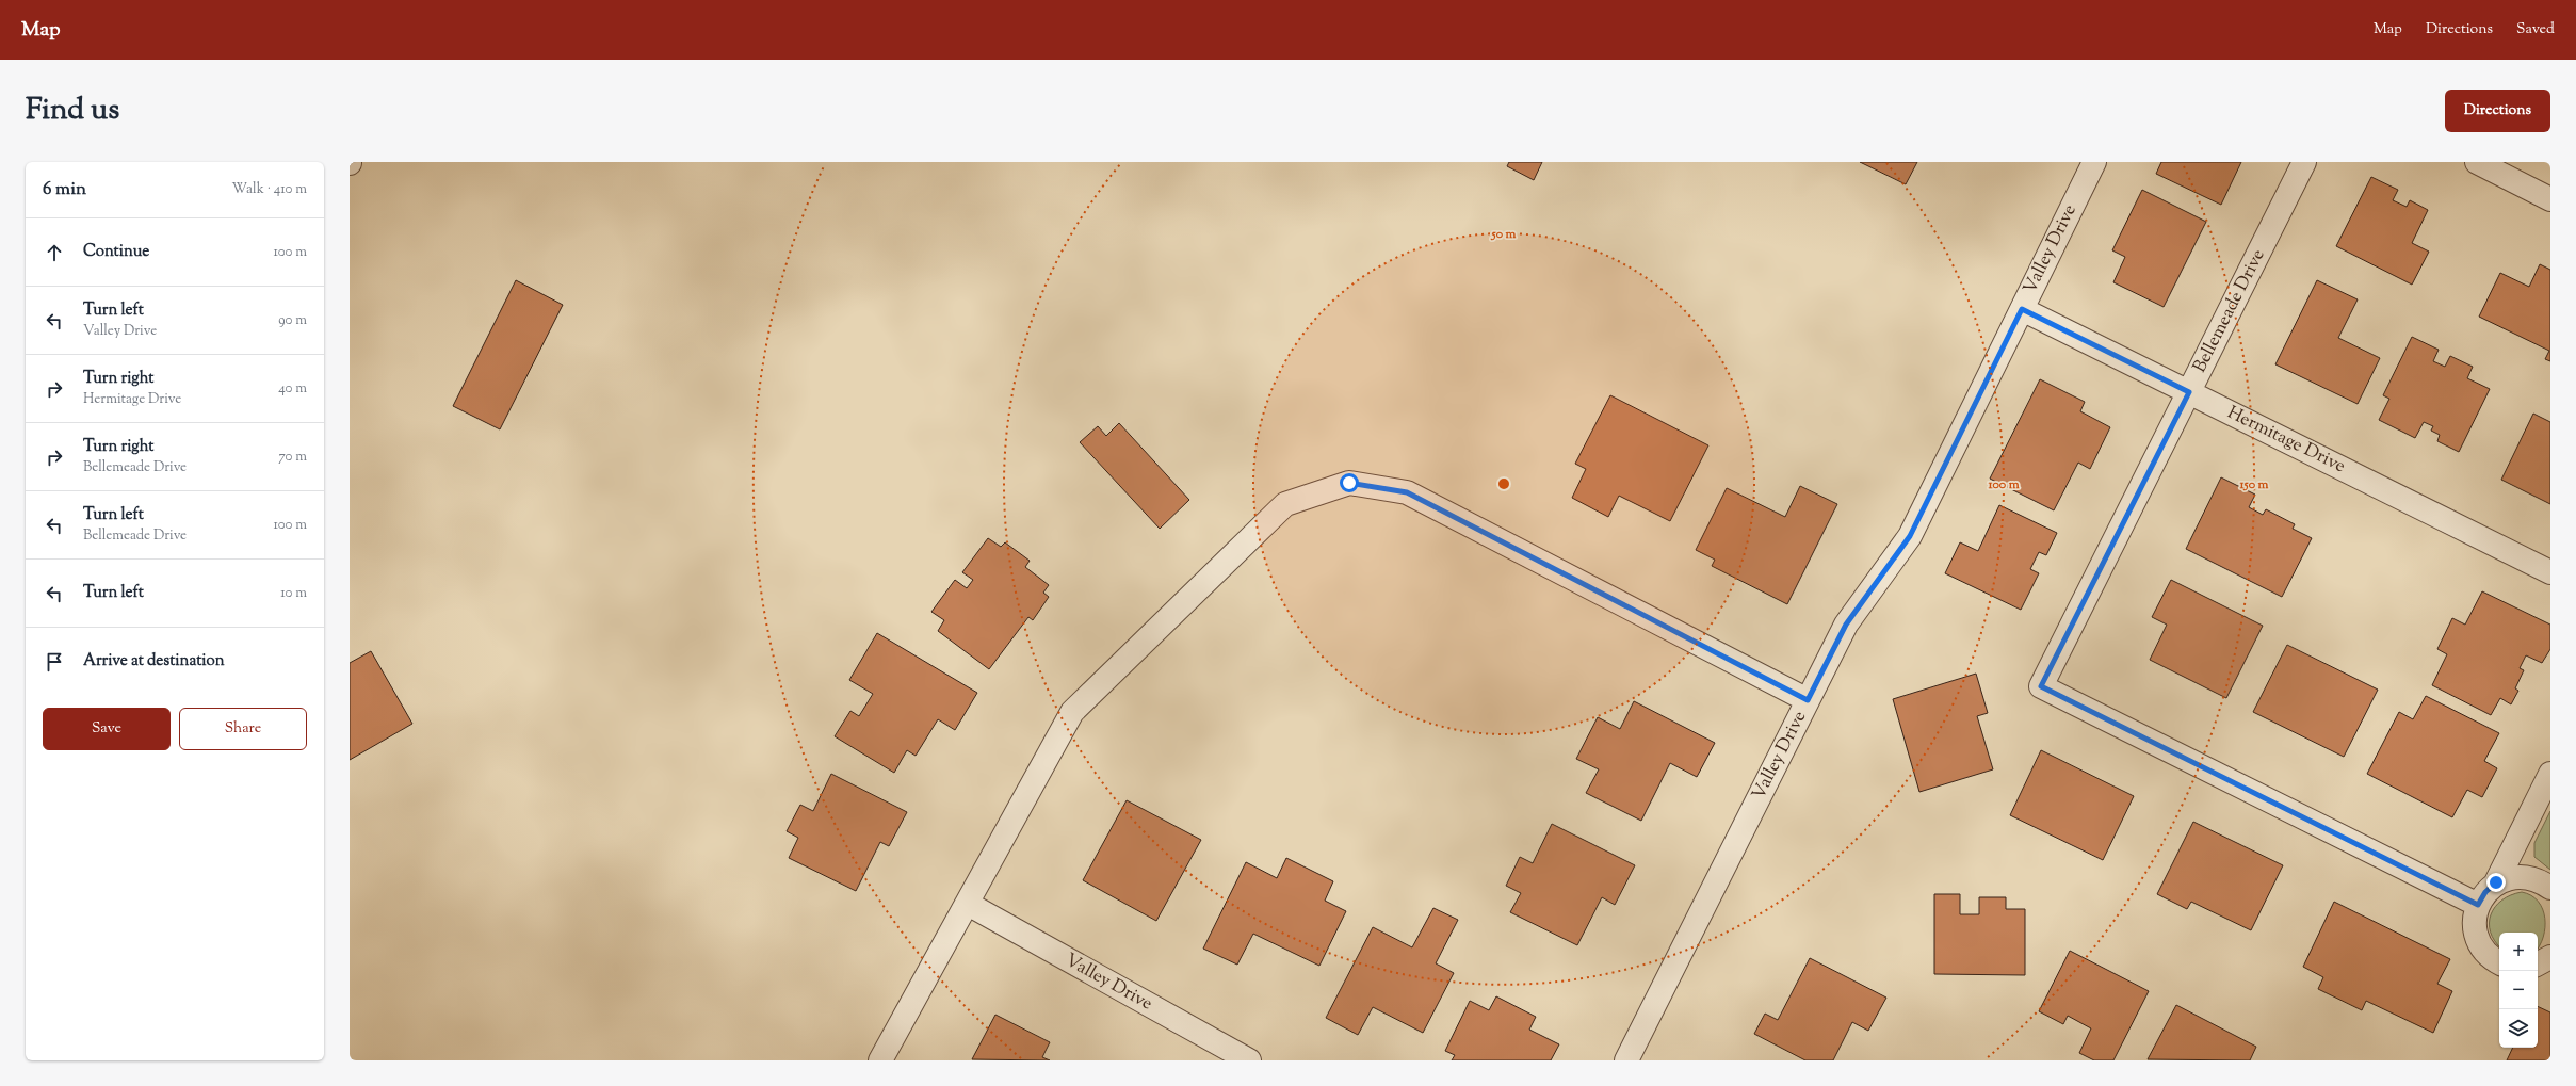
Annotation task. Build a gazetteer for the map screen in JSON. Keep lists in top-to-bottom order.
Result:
{
  "streets": {
    "street": ["Valley Drive", "Bellemeade Drive", "Hermitage Drive"]
  },
  "crossings": [
    ["Valley Drive", "Hermitage Drive"],
    ["Bellemeade Drive", "Hermitage Drive"]
  ],
  "page": {
    "header": "Map",
    "nav": ["Map", "Directions", "Saved"],
    "title": "Find us",
    "buttons": [
      "Directions",
      ["Save", "Share"]
    ],
    "heading": ["6 min", "Walk · 410 m"],
    "list": [
      ["Continue", "100 m"],
      ["Turn left", "Valley Drive", "90 m"],
      ["Turn right", "Hermitage Drive", "40 m"],
      ["Turn right", "Bellemeade Drive", "70 m"],
      ["Turn left", "Bellemeade Drive", "100 m"],
      ["Turn left", "10 m"],
      "Arrive at destination"
    ],
    "map_buttons": ["+", "−"]
  },
  "rings": ["50 m", "100 m", "150 m"]
}
